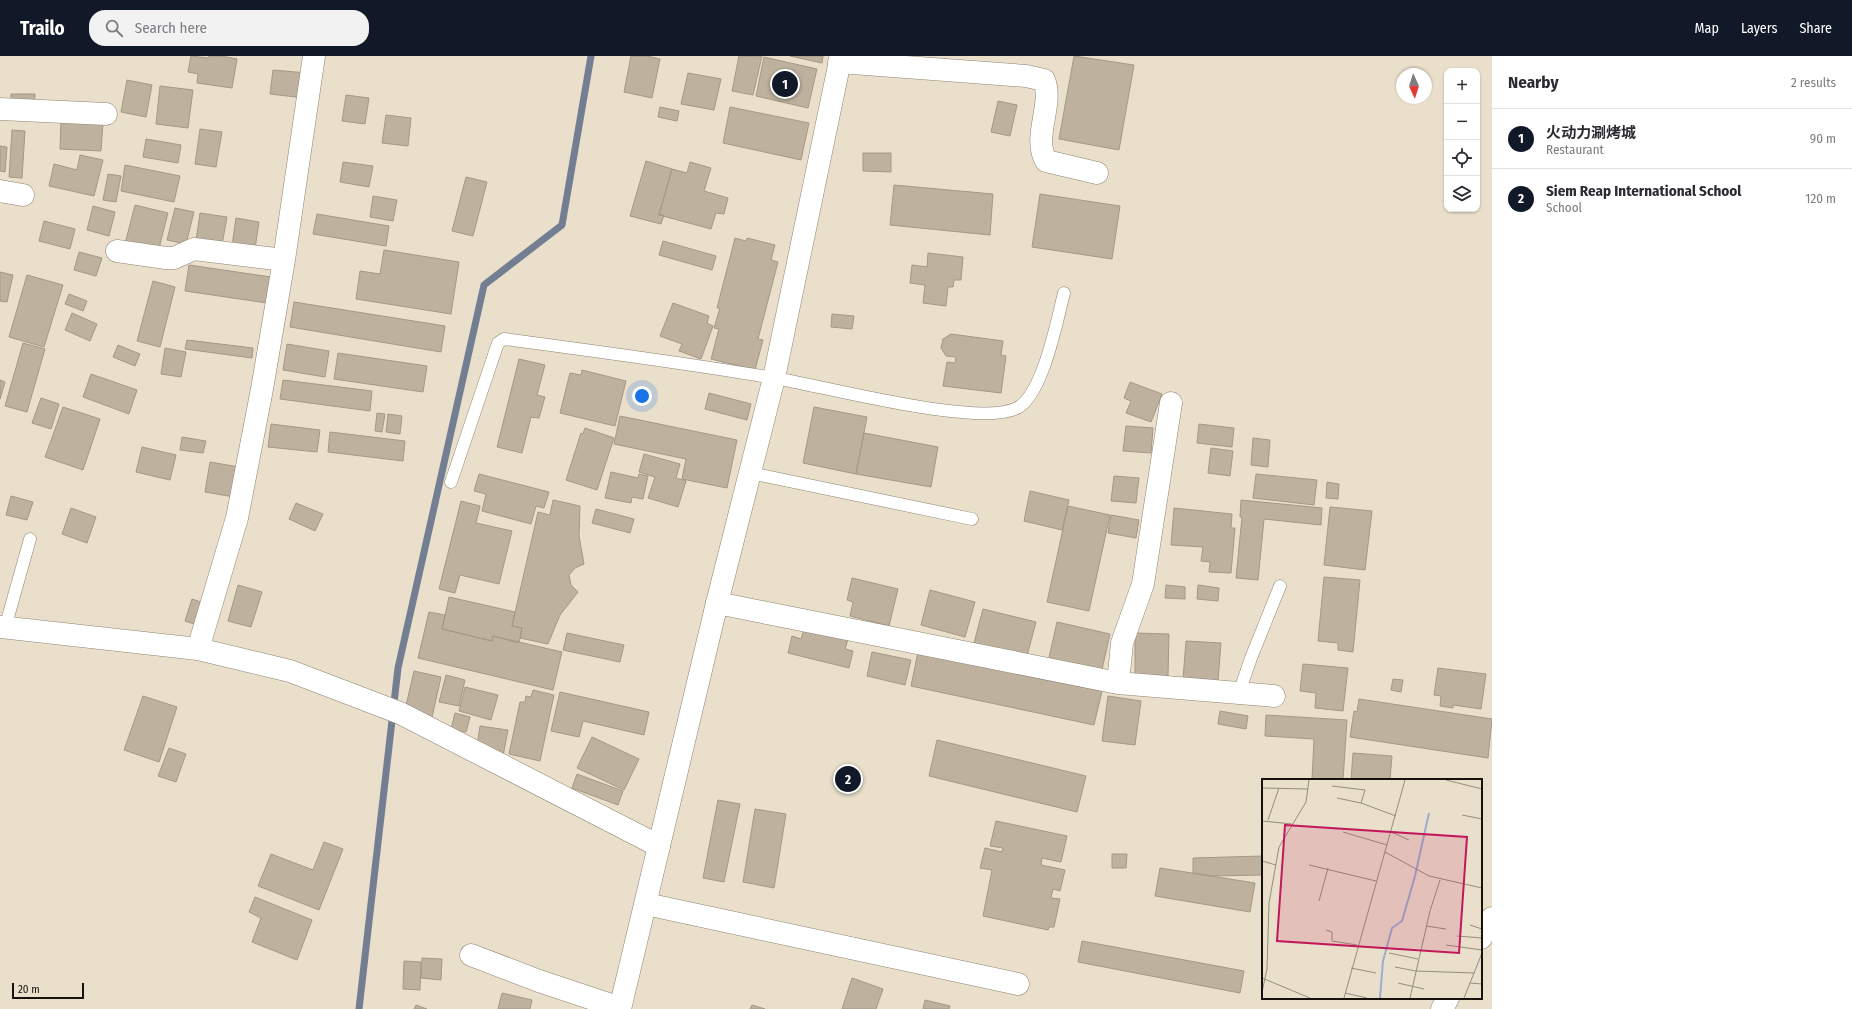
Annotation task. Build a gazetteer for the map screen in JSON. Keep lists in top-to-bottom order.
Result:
{
  "scale_bar": "20 m",
  "north": "bottom",
  "page": {
    "header": "Trailo",
    "search": "Search here",
    "nav": ["Map", "Layers", "Share"],
    "heading": ["Nearby", "2 results"],
    "map_buttons": ["+", "−"],
    "pins": ["1", "2"],
    "list": [
      {
        "mark": "1",
        "name": "火动力涮烤城",
        "note": "Restaurant",
        "value": "90 m"
      },
      {
        "mark": "2",
        "name": "Siem Reap International School",
        "note": "School",
        "value": "120 m"
      }
    ],
    "scale": "20 m"
  }
}
